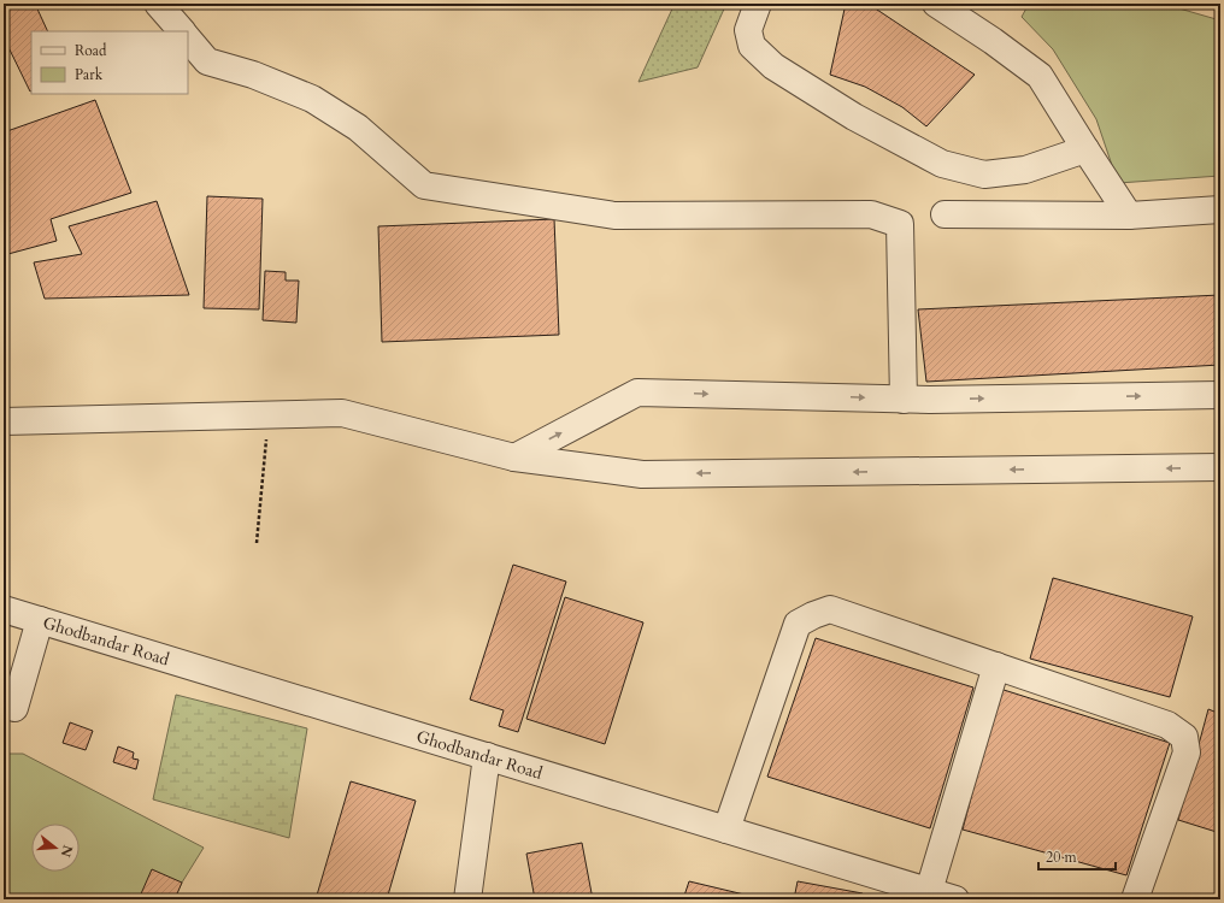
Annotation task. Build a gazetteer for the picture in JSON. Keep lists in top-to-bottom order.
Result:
{
  "streets": {
    "street": ["Ghodbandar Road"]
  },
  "legend": ["Road", "Park"],
  "scale_bar": "20 m",
  "north": "right"
}
